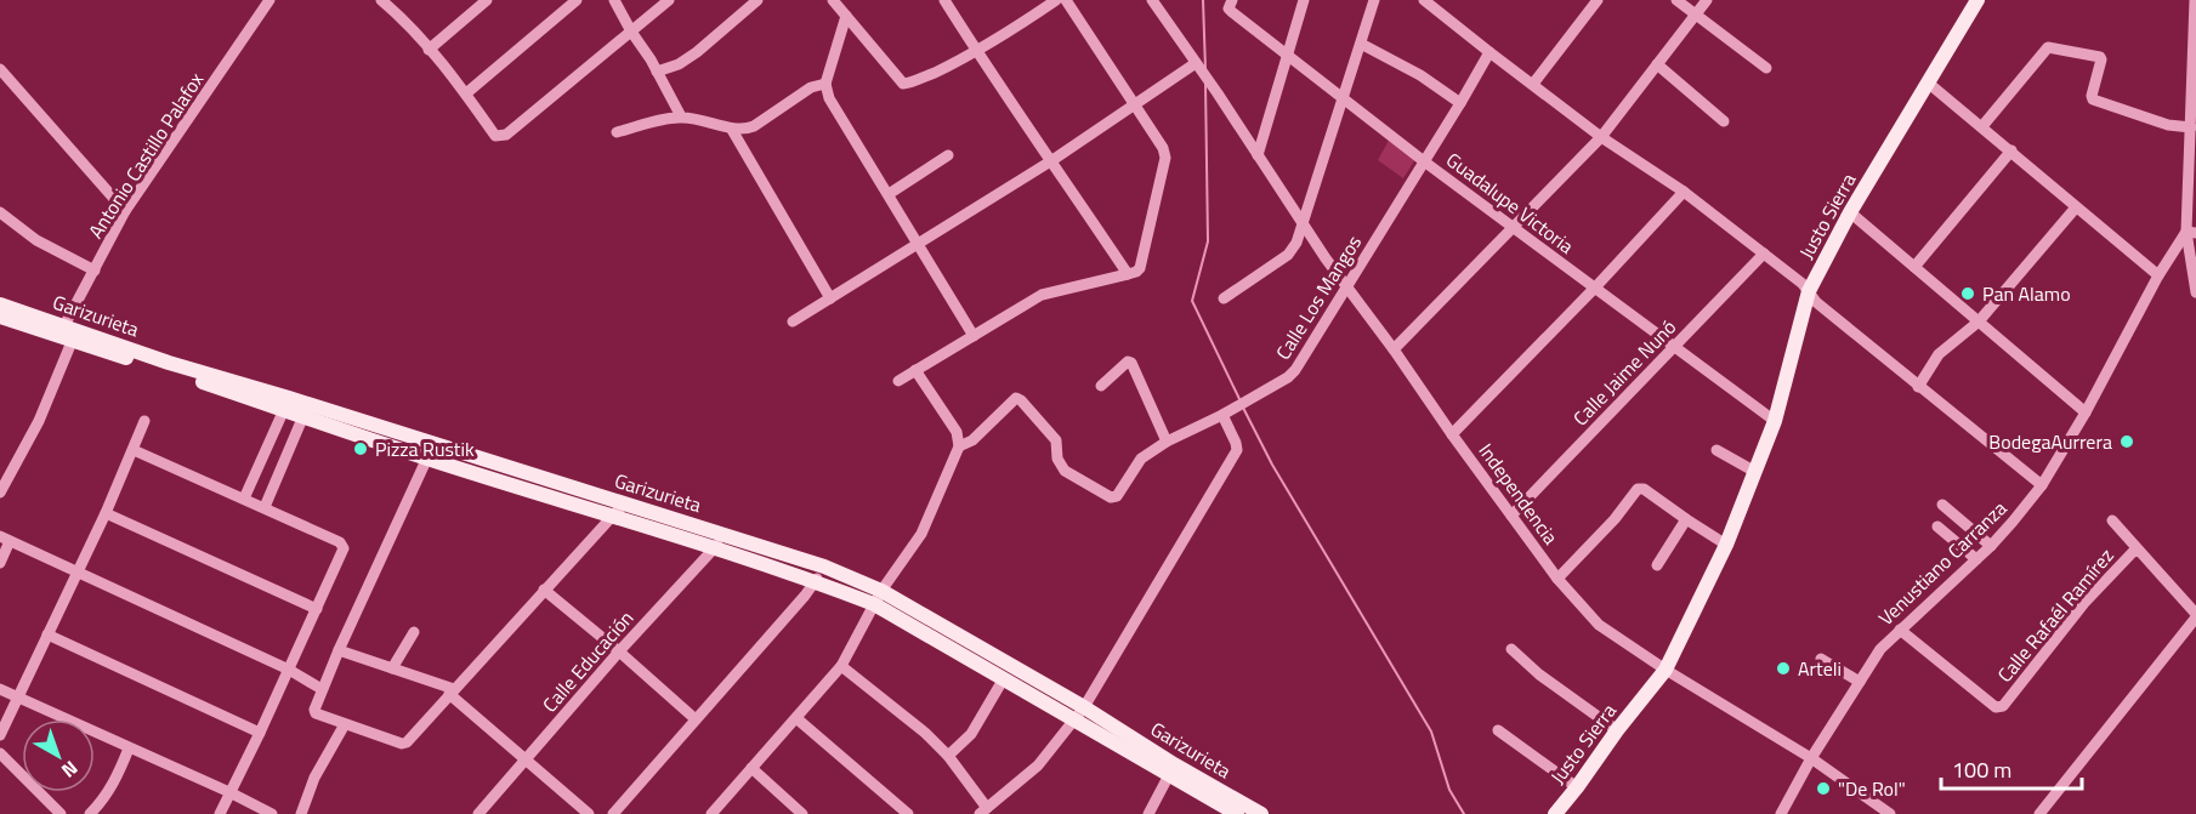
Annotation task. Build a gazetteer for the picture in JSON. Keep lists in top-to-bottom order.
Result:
{
  "streets": {
    "main road": ["Justo Sierra", "Garizurieta"],
    "street": [
      "Antonio Castillo Palafox",
      "Guadalupe Victoria",
      "Calle Los Mangos",
      "Calle Jaime Nunó",
      "Independencia",
      "Venustiano Carranza",
      "Calle Rafaél Ramírez",
      "Calle Educación"
    ]
  },
  "crossings": [
    ["Antonio Castillo Palafox", "Garizurieta"],
    ["Guadalupe Victoria", "Justo Sierra"],
    ["Guadalupe Victoria", "Calle Los Mangos"],
    ["Guadalupe Victoria", "Calle Jaime Nunó"],
    ["Justo Sierra", "Independencia"],
    ["Calle Los Mangos", "Independencia"],
    ["Garizurieta", "Calle Educación"],
    ["Calle Jaime Nunó", "Independencia"],
    ["Independencia", "Venustiano Carranza"],
    ["Venustiano Carranza", "Calle Rafaél Ramírez"]
  ],
  "places": [
    "Pan Alamo",
    "BodegaAurrera",
    "Pizza Rustik",
    "Arteli",
    "\"De Rol\""
  ],
  "scale_bar": "100 m",
  "north": "bottom right"
}
